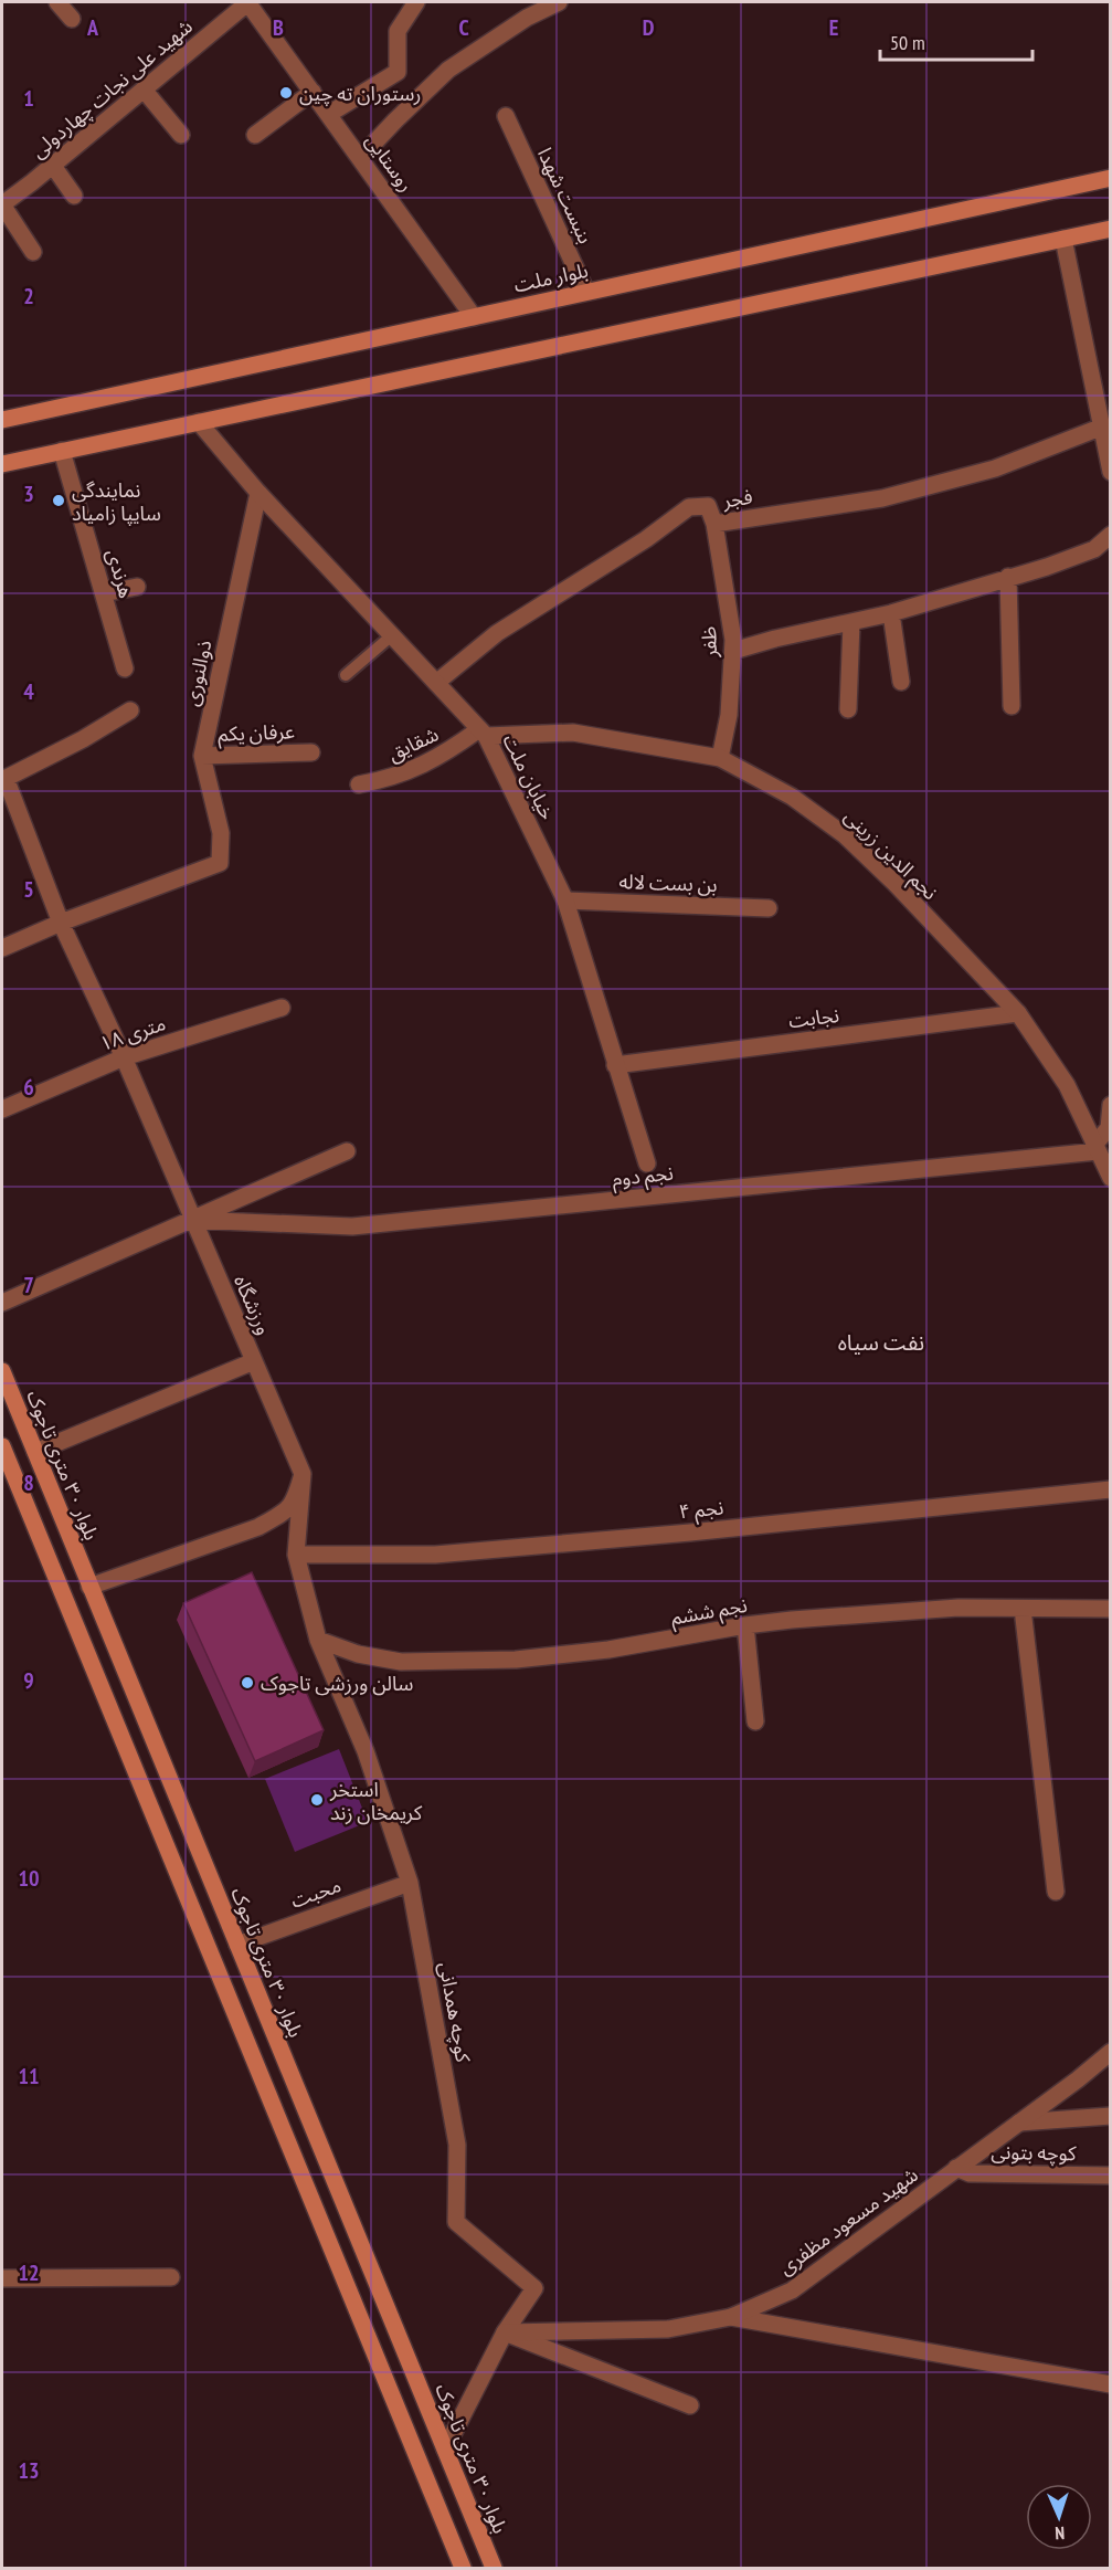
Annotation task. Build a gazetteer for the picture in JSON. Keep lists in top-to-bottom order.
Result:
{
  "streets": {
    "main road": ["بلوار ملت", "بلوار ۳۰ متری تاجوک"],
    "street": [
      "شهید علی نجات چهاردولی",
      "روستایی",
      "بنبست شهدا",
      "فجر",
      "هرندی",
      "ظفر",
      "ذوالنوری",
      "عرفان یکم",
      "شقایق",
      "خیابان ملت",
      "نجم الدین زرینی",
      "بن بست لاله",
      "نجابت",
      "۱۸ متری",
      "نجم دوم",
      "ورزشگاه",
      "نجم ۴",
      "نجم ششم",
      "محبت",
      "کوچه همدانی",
      "کوچه بتونی",
      "شهید مسعود مظفری"
    ]
  },
  "crossings": [
    ["شهید علی نجات چهاردولی", "روستایی"],
    ["روستایی", "بلوار ملت"],
    ["بنبست شهدا", "بلوار ملت"],
    ["فجر", "ظفر"],
    ["فجر", "خیابان ملت"],
    ["ظفر", "نجم الدین زرینی"],
    ["ذوالنوری", "عرفان یکم"],
    ["ذوالنوری", "خیابان ملت"],
    ["ذوالنوری", "ورزشگاه"],
    ["شقایق", "خیابان ملت"],
    ["شقایق", "نجم الدین زرینی"],
    ["خیابان ملت", "نجم الدین زرینی"],
    ["خیابان ملت", "بن بست لاله"],
    ["خیابان ملت", "نجابت"],
    ["نجم الدین زرینی", "نجابت"],
    ["نجم الدین زرینی", "نجم دوم"],
    ["۱۸ متری", "ورزشگاه"],
    ["نجم دوم", "ورزشگاه"],
    ["ورزشگاه", "کوچه همدانی"],
    ["بلوار ۳۰ متری تاجوک", "محبت"],
    ["نجم ۴", "کوچه همدانی"],
    ["نجم ششم", "کوچه همدانی"],
    ["محبت", "کوچه همدانی"],
    ["کوچه همدانی", "شهید مسعود مظفری"],
    ["کوچه بتونی", "شهید مسعود مظفری"]
  ],
  "districts": ["نفت سیاه"],
  "places": [
    "رستوران ته چین",
    "نمایندگی سایپا زامیاد",
    "سالن ورزشی تاجوک",
    "استخر کریمخان زند"
  ],
  "scale_bar": "50 m",
  "north": "bottom",
  "grid": {
    "columns": [
      "A",
      "B",
      "C",
      "D",
      "E"
    ],
    "rows": [
      "1",
      "2",
      "3",
      "4",
      "5",
      "6",
      "7",
      "8",
      "9",
      "10",
      "11",
      "12",
      "13"
    ]
  }
}
